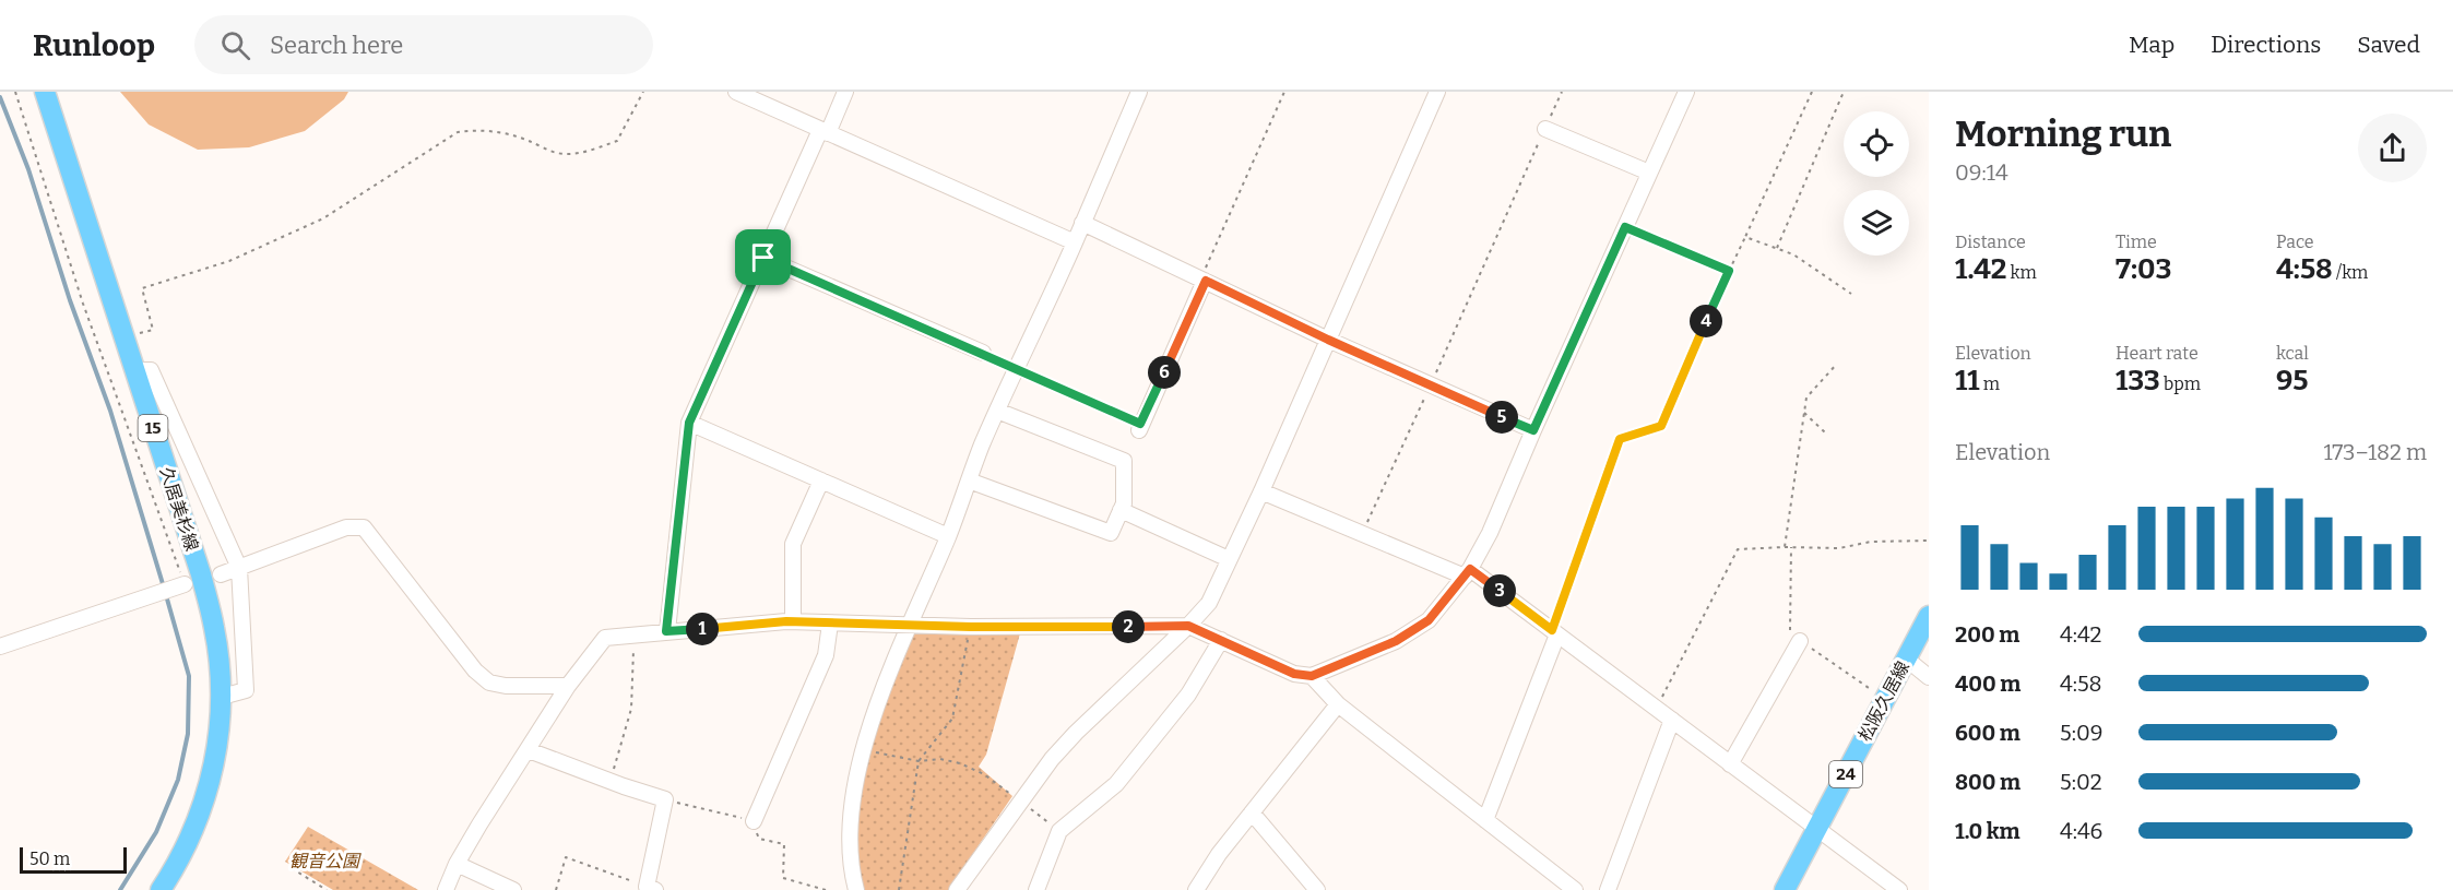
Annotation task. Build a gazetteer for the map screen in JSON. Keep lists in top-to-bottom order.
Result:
{
  "streets": {
    "main road": [
      "15",
      "久居美杉線",
      "松阪久居線",
      "24"
    ]
  },
  "parks": ["観音公園"],
  "scale_bar": "50 m",
  "page": {
    "header": "Runloop",
    "search": "Search here",
    "nav": ["Map", "Directions", "Saved"],
    "heading": ["Morning run", "09:14"],
    "stats": [
      ["Distance", "1.42 km"],
      ["Time", "7:03"],
      ["Pace", "4:58 /km"],
      ["Elevation", "11 m"],
      ["Heart rate", "133 bpm"],
      ["kcal", "95"]
    ],
    "pins": [
      "4",
      "6",
      "5",
      "3",
      "2",
      "1"
    ],
    "chart": ["Elevation", "173–182 m"],
    "list": [
      {
        "name": "200 m",
        "note": "4:42"
      },
      {
        "name": "400 m",
        "note": "4:58"
      },
      {
        "name": "600 m",
        "note": "5:09"
      },
      {
        "name": "800 m",
        "note": "5:02"
      },
      {
        "name": "1.0 km",
        "note": "4:46"
      }
    ],
    "scale": "50 m"
  }
}
